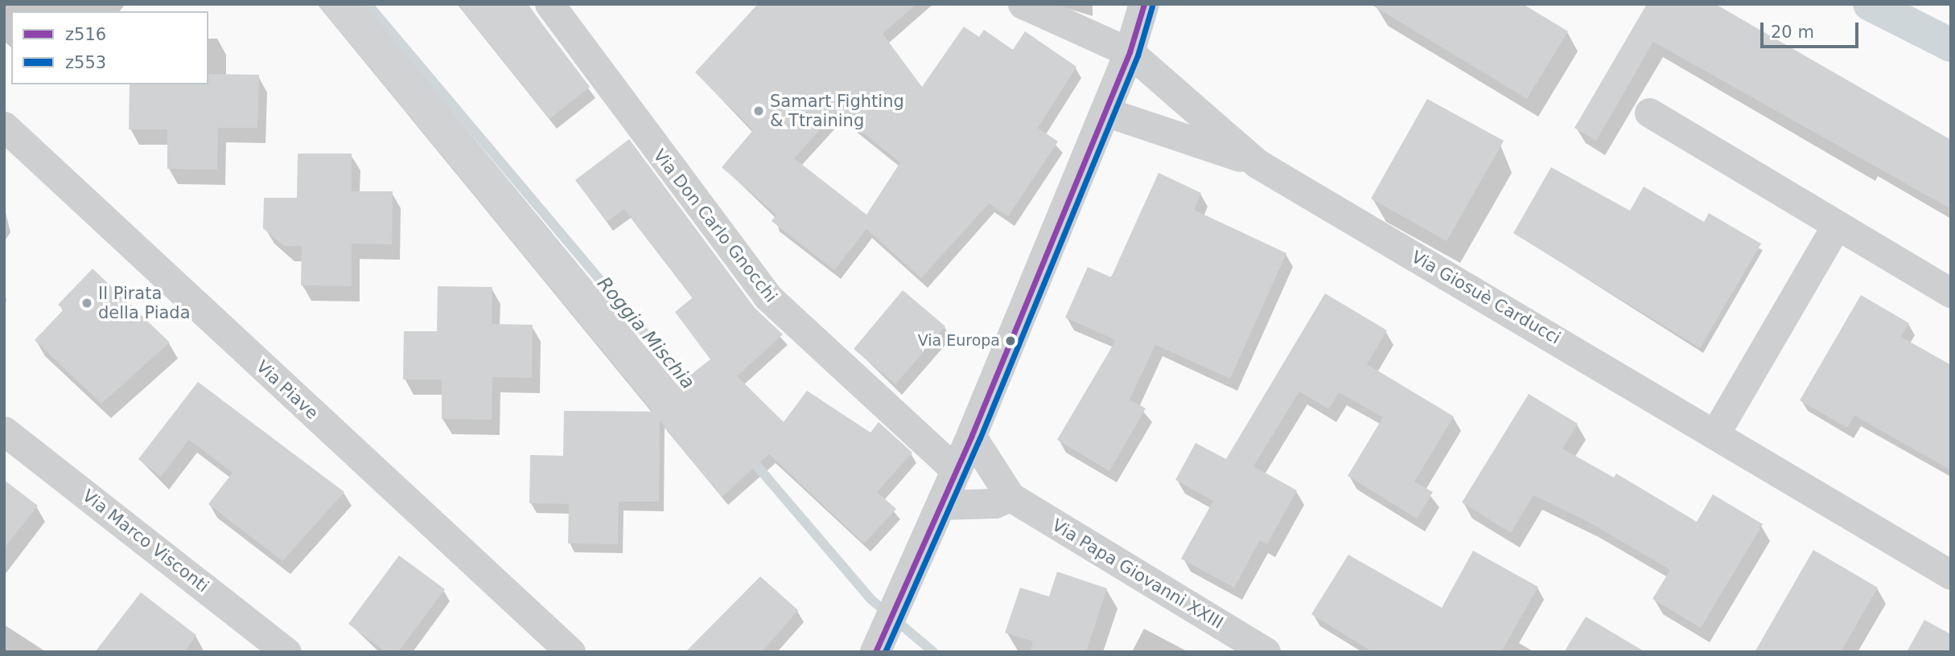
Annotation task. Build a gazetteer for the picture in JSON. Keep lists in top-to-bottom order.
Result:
{
  "streets": {
    "street": [
      "Via Don Carlo Gnocchi",
      "Via Giosuè Carducci",
      "Via Piave",
      "Via Marco Visconti",
      "Via Papa Giovanni XXIII"
    ]
  },
  "water": ["Roggia Mischia"],
  "places": ["Samart Fighting & Ttraining", "Il Pirata della Piada", "Via Europa"],
  "lines": ["transit line z516", "transit line z553"],
  "legend": ["z516", "z553"],
  "scale_bar": "20 m"
}
